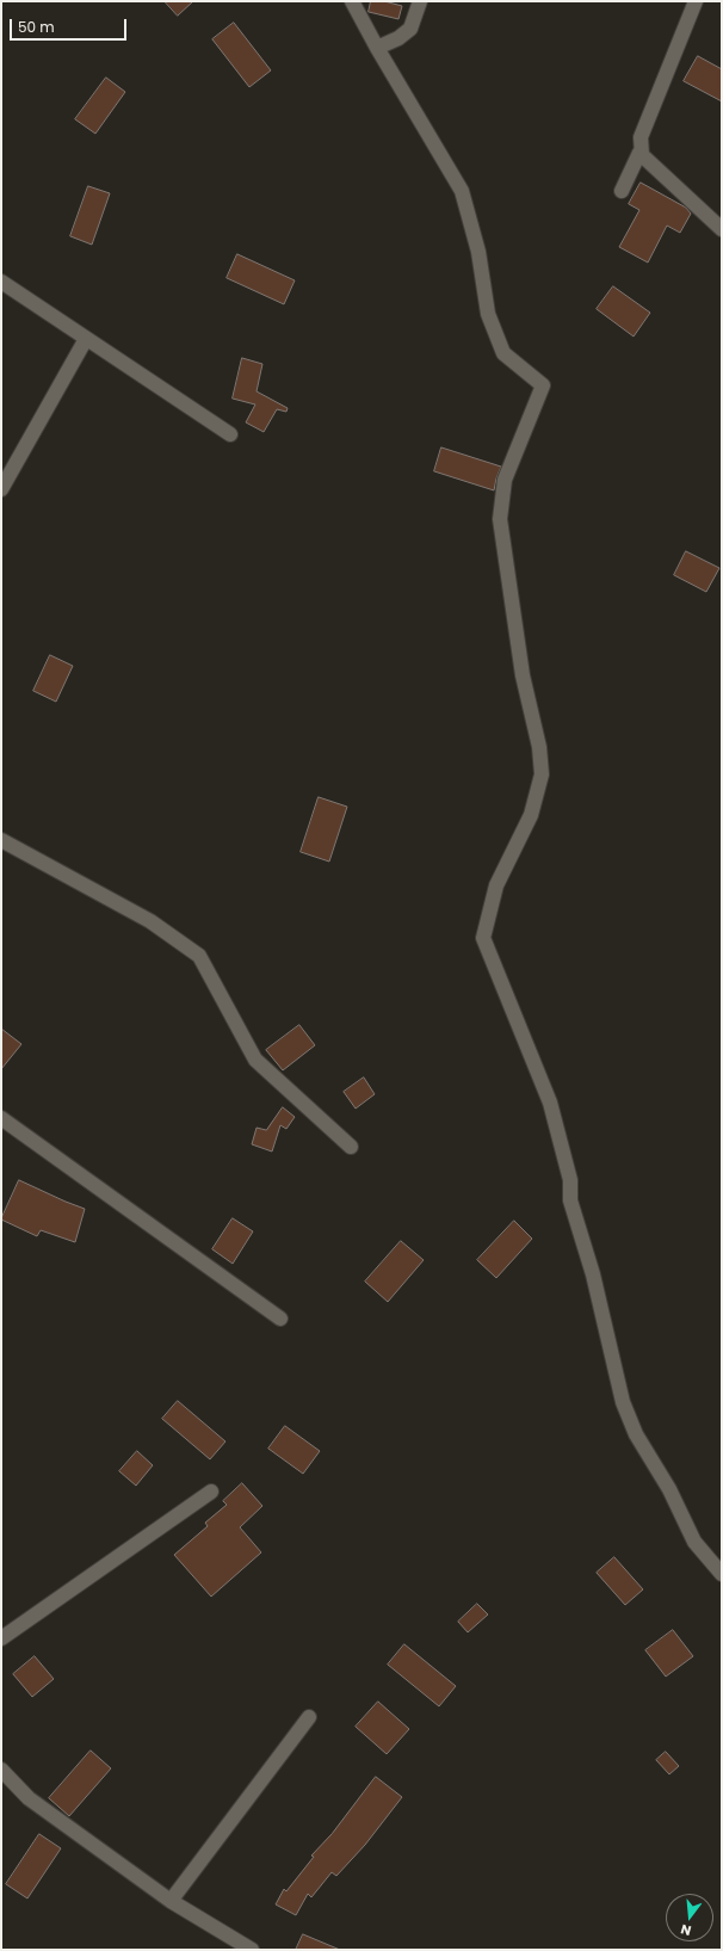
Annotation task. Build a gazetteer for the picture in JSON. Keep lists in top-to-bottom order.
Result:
{
  "scale_bar": "50 m",
  "north": "bottom"
}
